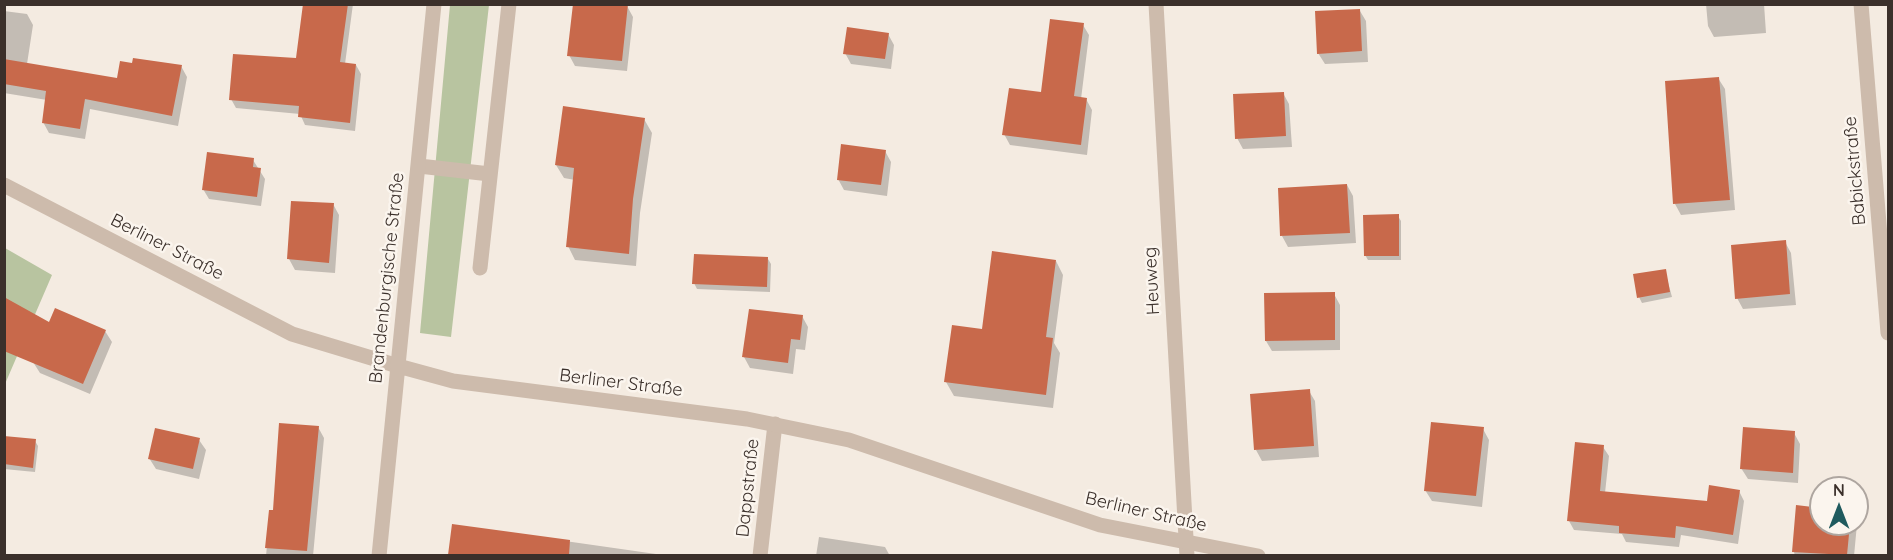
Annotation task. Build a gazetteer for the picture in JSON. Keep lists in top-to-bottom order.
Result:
{
  "streets": {
    "street": [
      "Babickstraße",
      "Berliner Straße",
      "Brandenburgische Straße",
      "Heuweg",
      "Dappstraße"
    ]
  },
  "crossings": [
    ["Berliner Straße", "Brandenburgische Straße"],
    ["Berliner Straße", "Heuweg"],
    ["Berliner Straße", "Dappstraße"]
  ],
  "north": "top"
}
